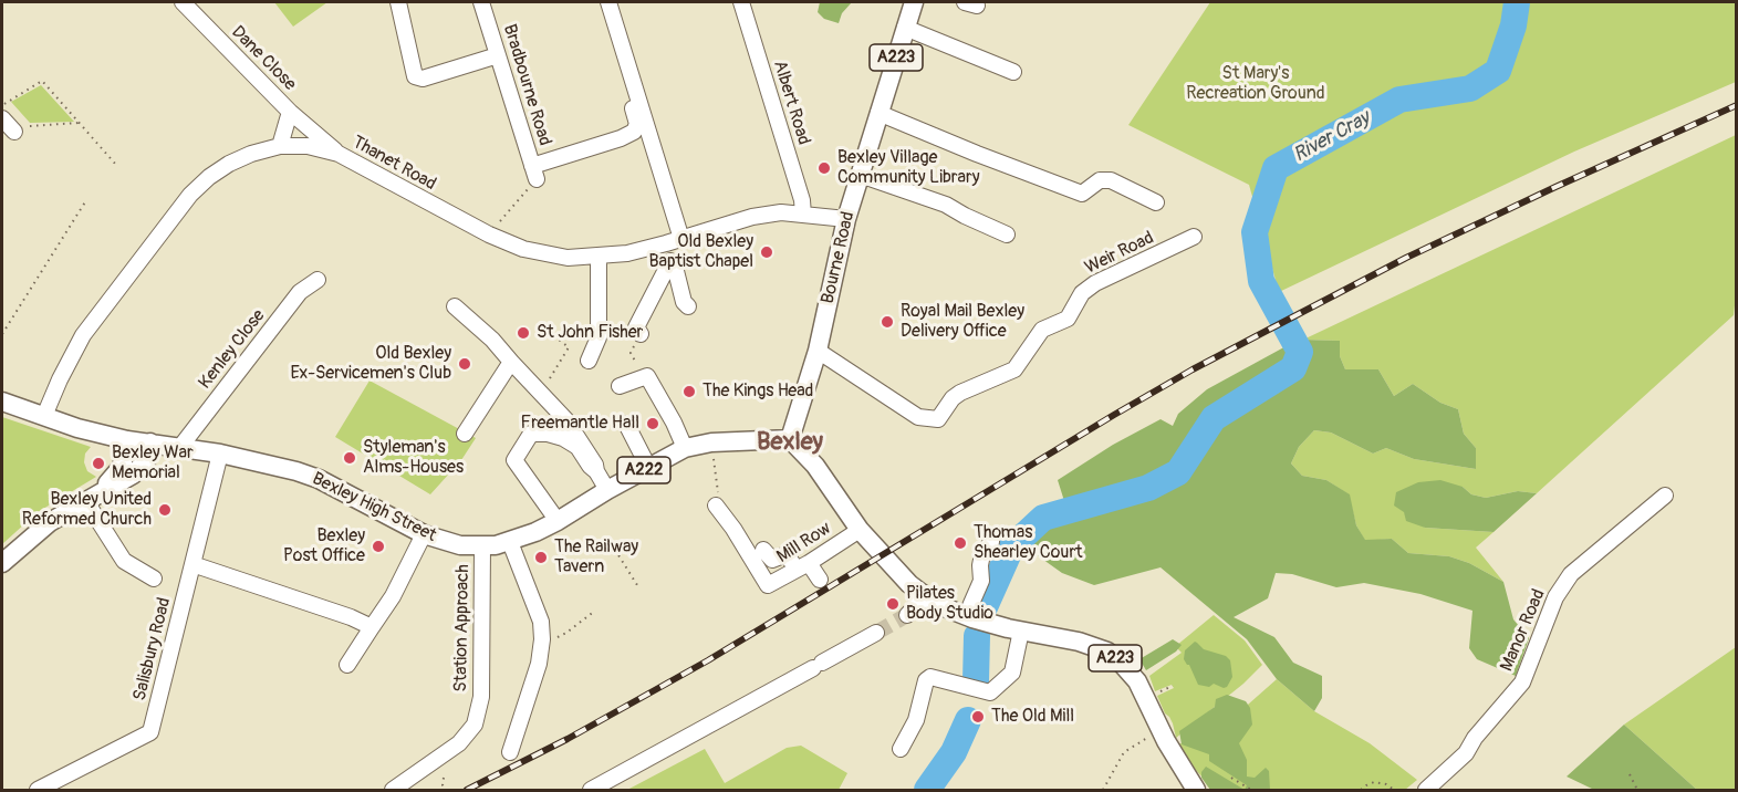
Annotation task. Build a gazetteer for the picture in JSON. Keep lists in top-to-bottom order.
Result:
{
  "streets": {
    "main road": [
      "A223",
      "Bourne Road",
      "A222",
      "Bexley High Street"
    ],
    "street": [
      "Dane Close",
      "Bradbourne Road",
      "Albert Road",
      "Thanet Road",
      "Weir Road",
      "Kenley Close",
      "Mill Row",
      "Station Approach",
      "Manor Road",
      "Salisbury Road"
    ]
  },
  "crossings": [
    ["A223", "Bourne Road"],
    ["A223", "Bexley High Street"],
    ["A223", "Mill Row"],
    ["Dane Close", "Thanet Road"],
    ["Albert Road", "Thanet Road"],
    ["Thanet Road", "Bourne Road"],
    ["Thanet Road", "Bexley High Street"],
    ["Weir Road", "Bourne Road"],
    ["Bourne Road", "Bexley High Street"],
    ["Kenley Close", "Bexley High Street"],
    ["Bexley High Street", "Station Approach"],
    ["Bexley High Street", "Salisbury Road"]
  ],
  "districts": ["Bexley"],
  "water": ["River Cray"],
  "parks": ["St Mary's Recreation Ground"],
  "places": [
    "Bexley Village Community Library",
    "Old Bexley Baptist Chapel",
    "Royal Mail Bexley Delivery Office",
    "St John Fisher",
    "Old Bexley Ex-Servicemen's Club",
    "The Kings Head",
    "Freemantle Hall",
    "Styleman's Alms-Houses",
    "Bexley War Memorial",
    "Bexley United Reformed Church",
    "Thomas Shearley Court",
    "Bexley Post Office",
    "The Railway Tavern",
    "Pilates Body Studio",
    "The Old Mill"
  ]
}
